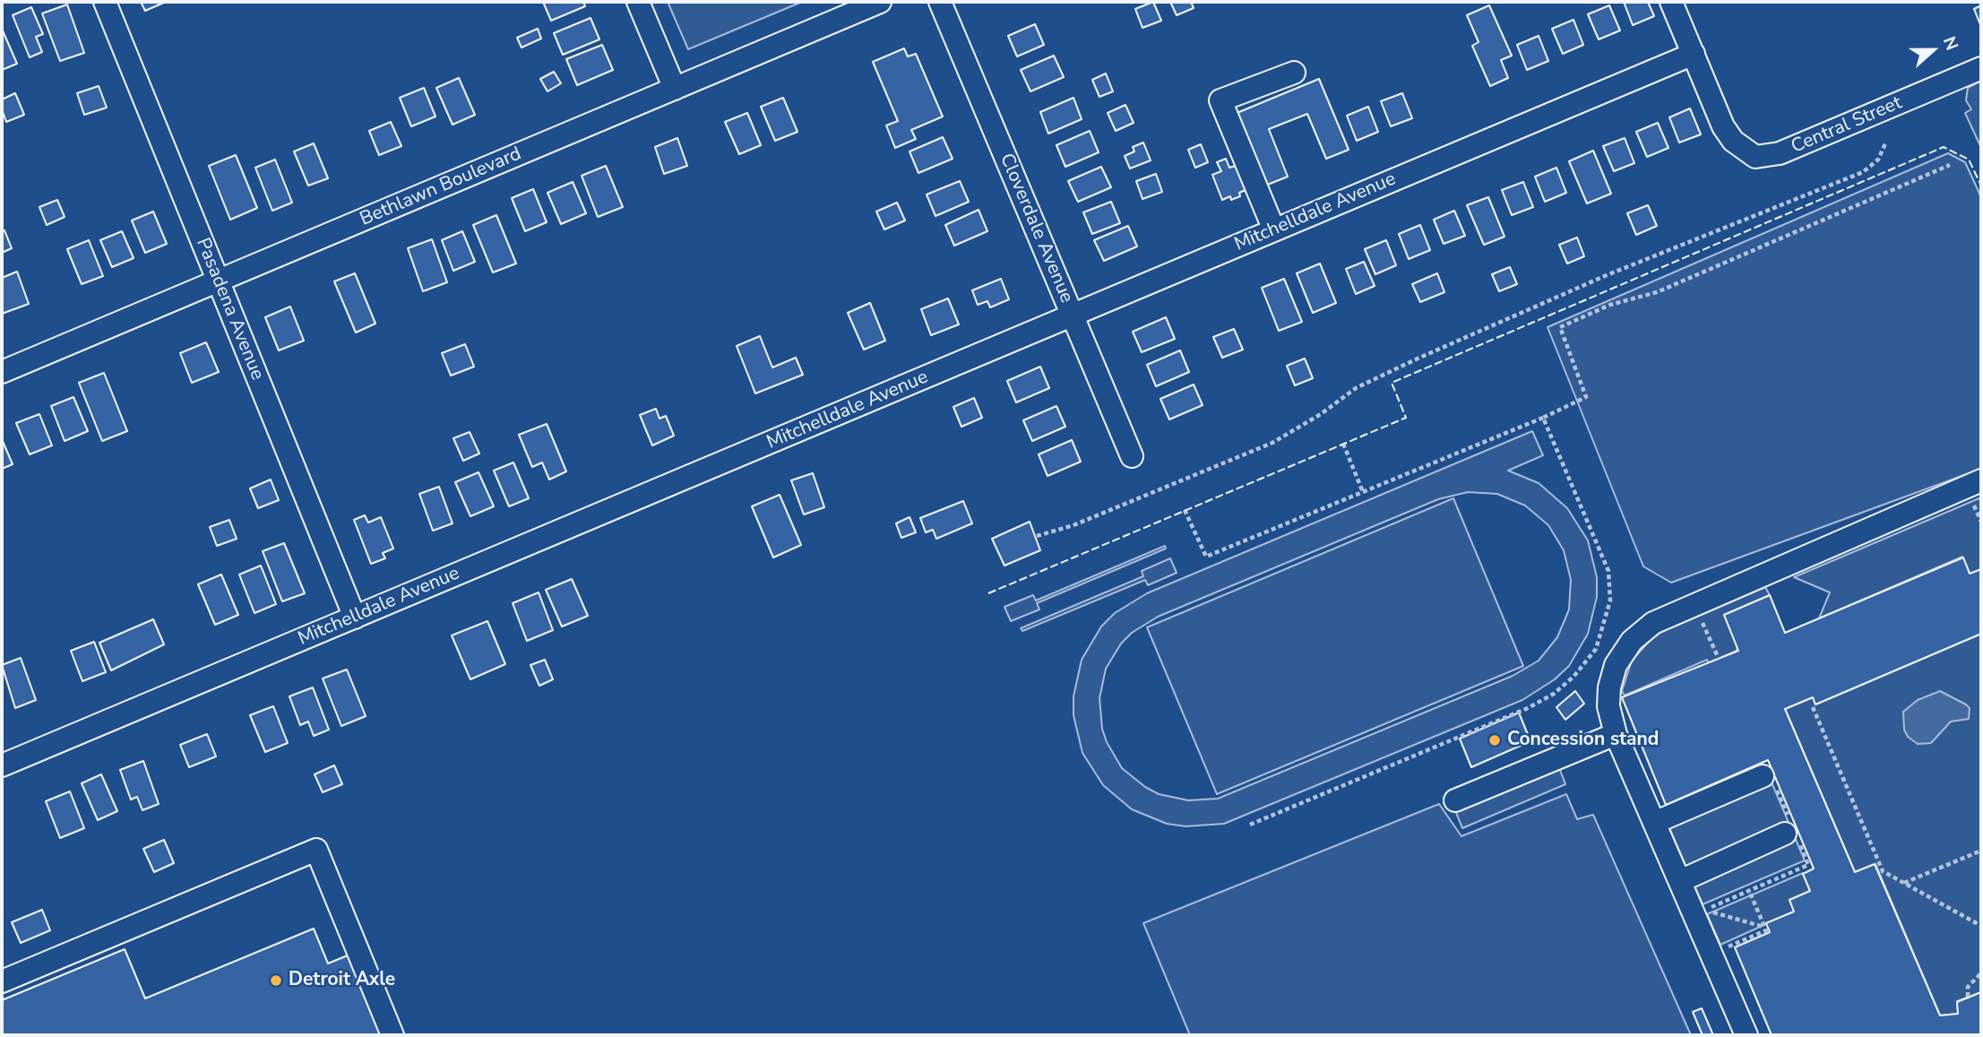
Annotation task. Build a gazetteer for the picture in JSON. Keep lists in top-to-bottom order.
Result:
{
  "streets": {
    "street": [
      "Central Street",
      "Bethlawn Boulevard",
      "Mitchelldale Avenue",
      "Cloverdale Avenue",
      "Pasadena Avenue"
    ]
  },
  "crossings": [
    ["Central Street", "Mitchelldale Avenue"],
    ["Bethlawn Boulevard", "Pasadena Avenue"],
    ["Mitchelldale Avenue", "Cloverdale Avenue"],
    ["Mitchelldale Avenue", "Pasadena Avenue"]
  ],
  "places": ["Concession stand", "Detroit Axle"],
  "north": "right"
}
